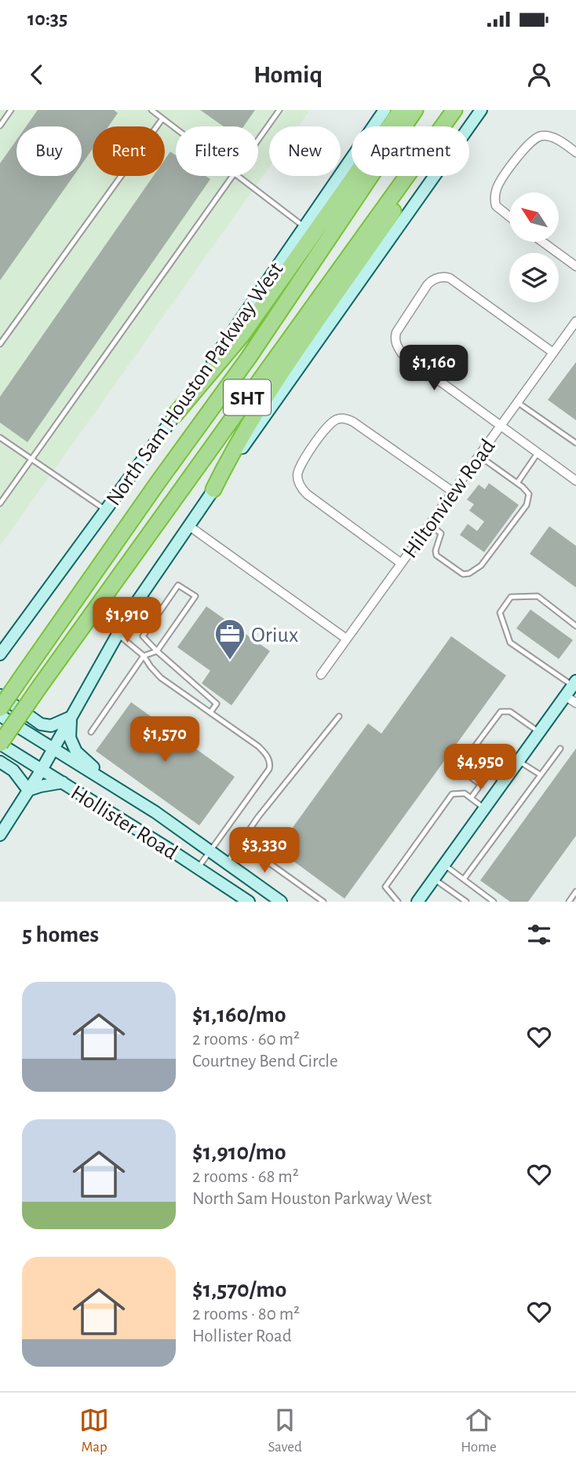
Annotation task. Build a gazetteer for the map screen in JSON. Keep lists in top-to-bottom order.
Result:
{
  "streets": {
    "highway": ["SHT"],
    "main road": ["North Sam Houston Parkway West", "Hollister Road"],
    "street": ["Hiltonview Road"]
  },
  "crossings": [
    ["SHT", "Hollister Road"]
  ],
  "places": {
    "office": ["Oriux"]
  },
  "north": "top left",
  "page": {
    "status": "10:35",
    "header": "Homiq",
    "chip": [
      "Buy",
      "Rent",
      "Filters",
      "New",
      "Apartment"
    ],
    "price": [
      "$1,160",
      "$1,910",
      "$1,570",
      "$4,950",
      "$3,330"
    ],
    "heading": "5 homes",
    "list": [
      {
        "name": "$1,160/mo",
        "note": "2 rooms · 60 m² · Courtney Bend Circle"
      },
      {
        "name": "$1,910/mo",
        "note": "2 rooms · 68 m² · North Sam Houston Parkway West"
      },
      {
        "name": "$1,570/mo",
        "note": "2 rooms · 80 m² · Hollister Road"
      }
    ],
    "tabs": ["Map", "Saved", "Home"]
  }
}
